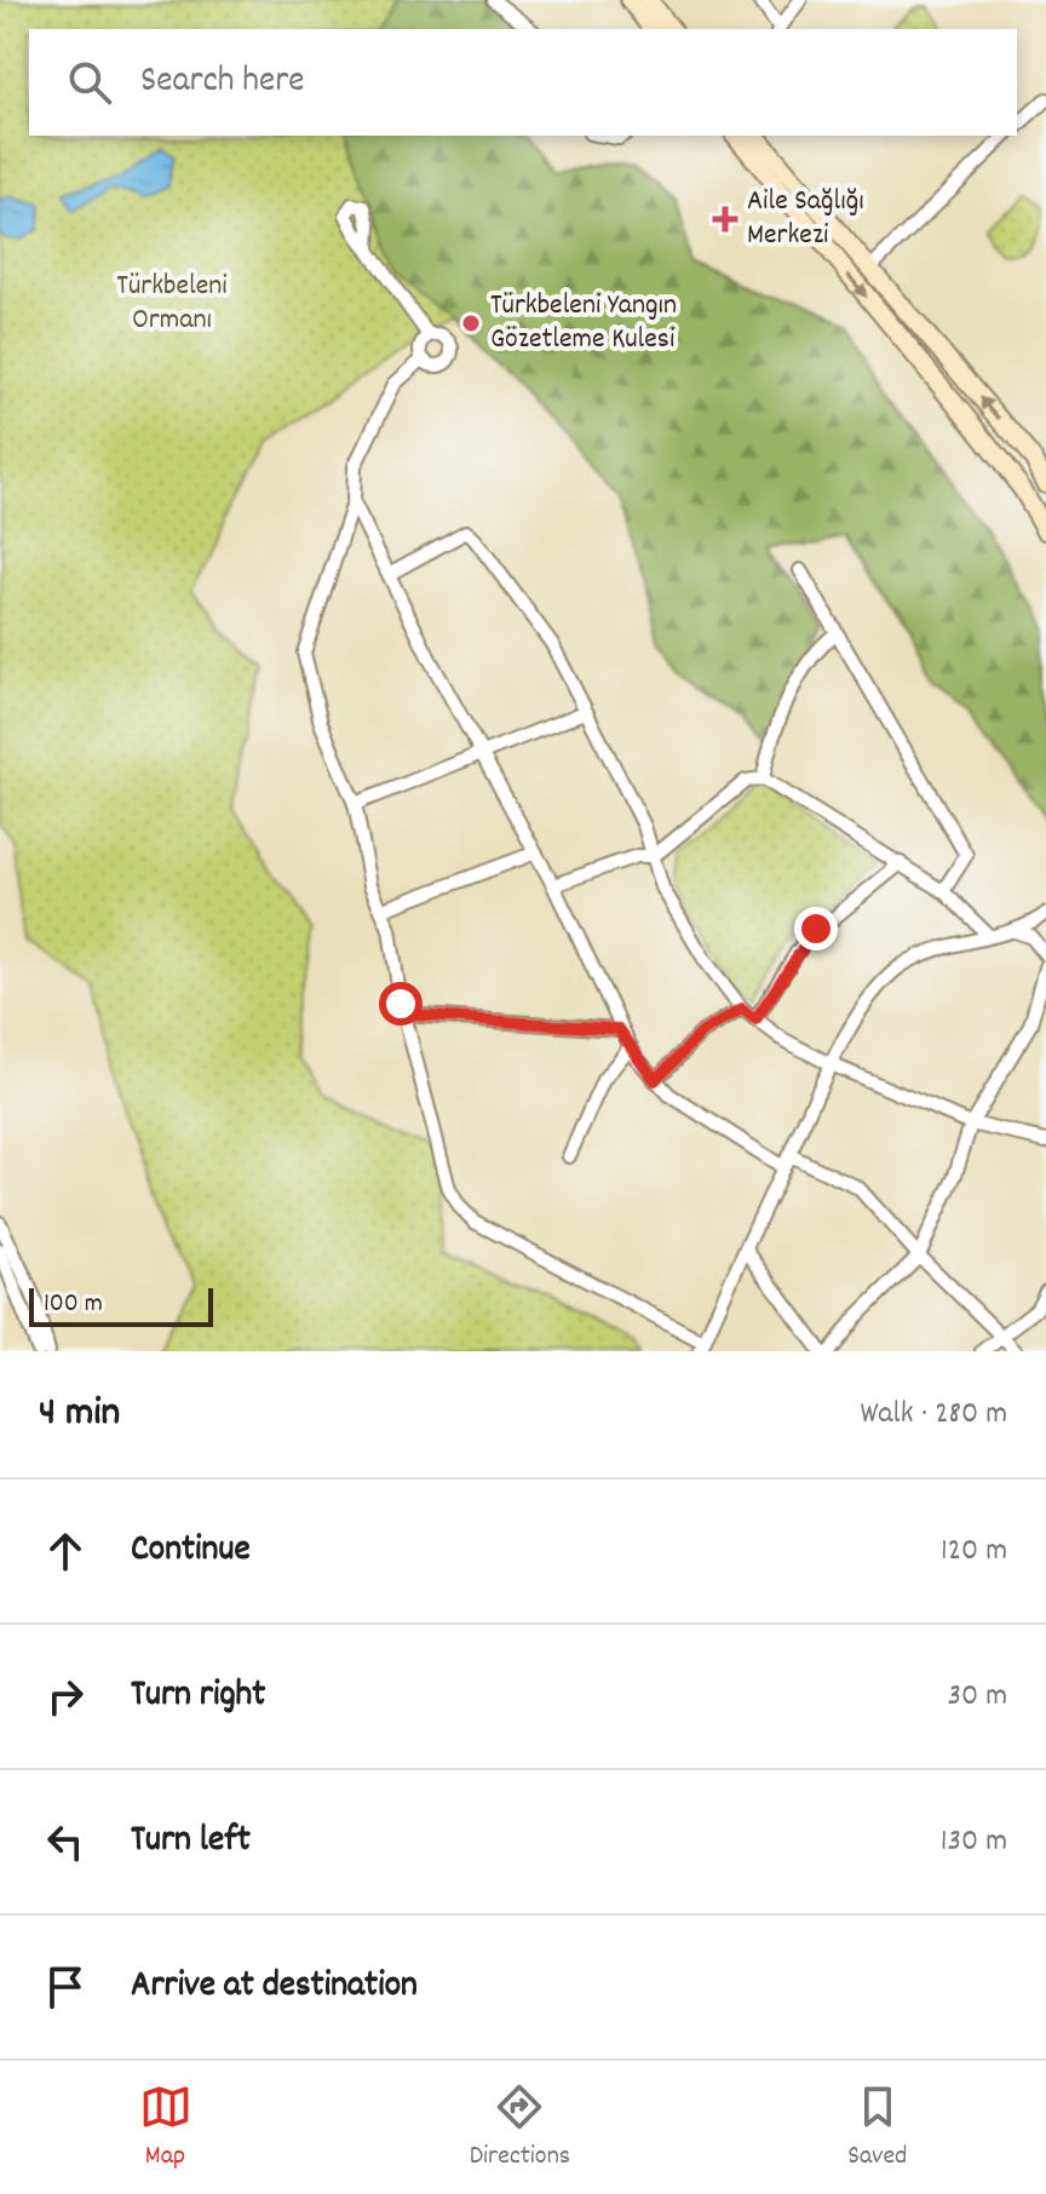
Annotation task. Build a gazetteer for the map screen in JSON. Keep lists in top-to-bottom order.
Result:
{
  "parks": ["Türkbeleni Ormanı"],
  "places": {
    "health": ["Aile Sağlığı Merkezi"],
    "other": ["Türkbeleni Yangın Gözetleme Kulesi"]
  },
  "scale_bar": "100 m",
  "page": {
    "search": "Search here",
    "scale": "100 m",
    "heading": ["4 min", "Walk · 280 m"],
    "list": [
      ["Continue", "120 m"],
      ["Turn right", "30 m"],
      ["Turn left", "130 m"],
      "Arrive at destination"
    ],
    "nav": ["Map", "Directions", "Saved"]
  }
}
